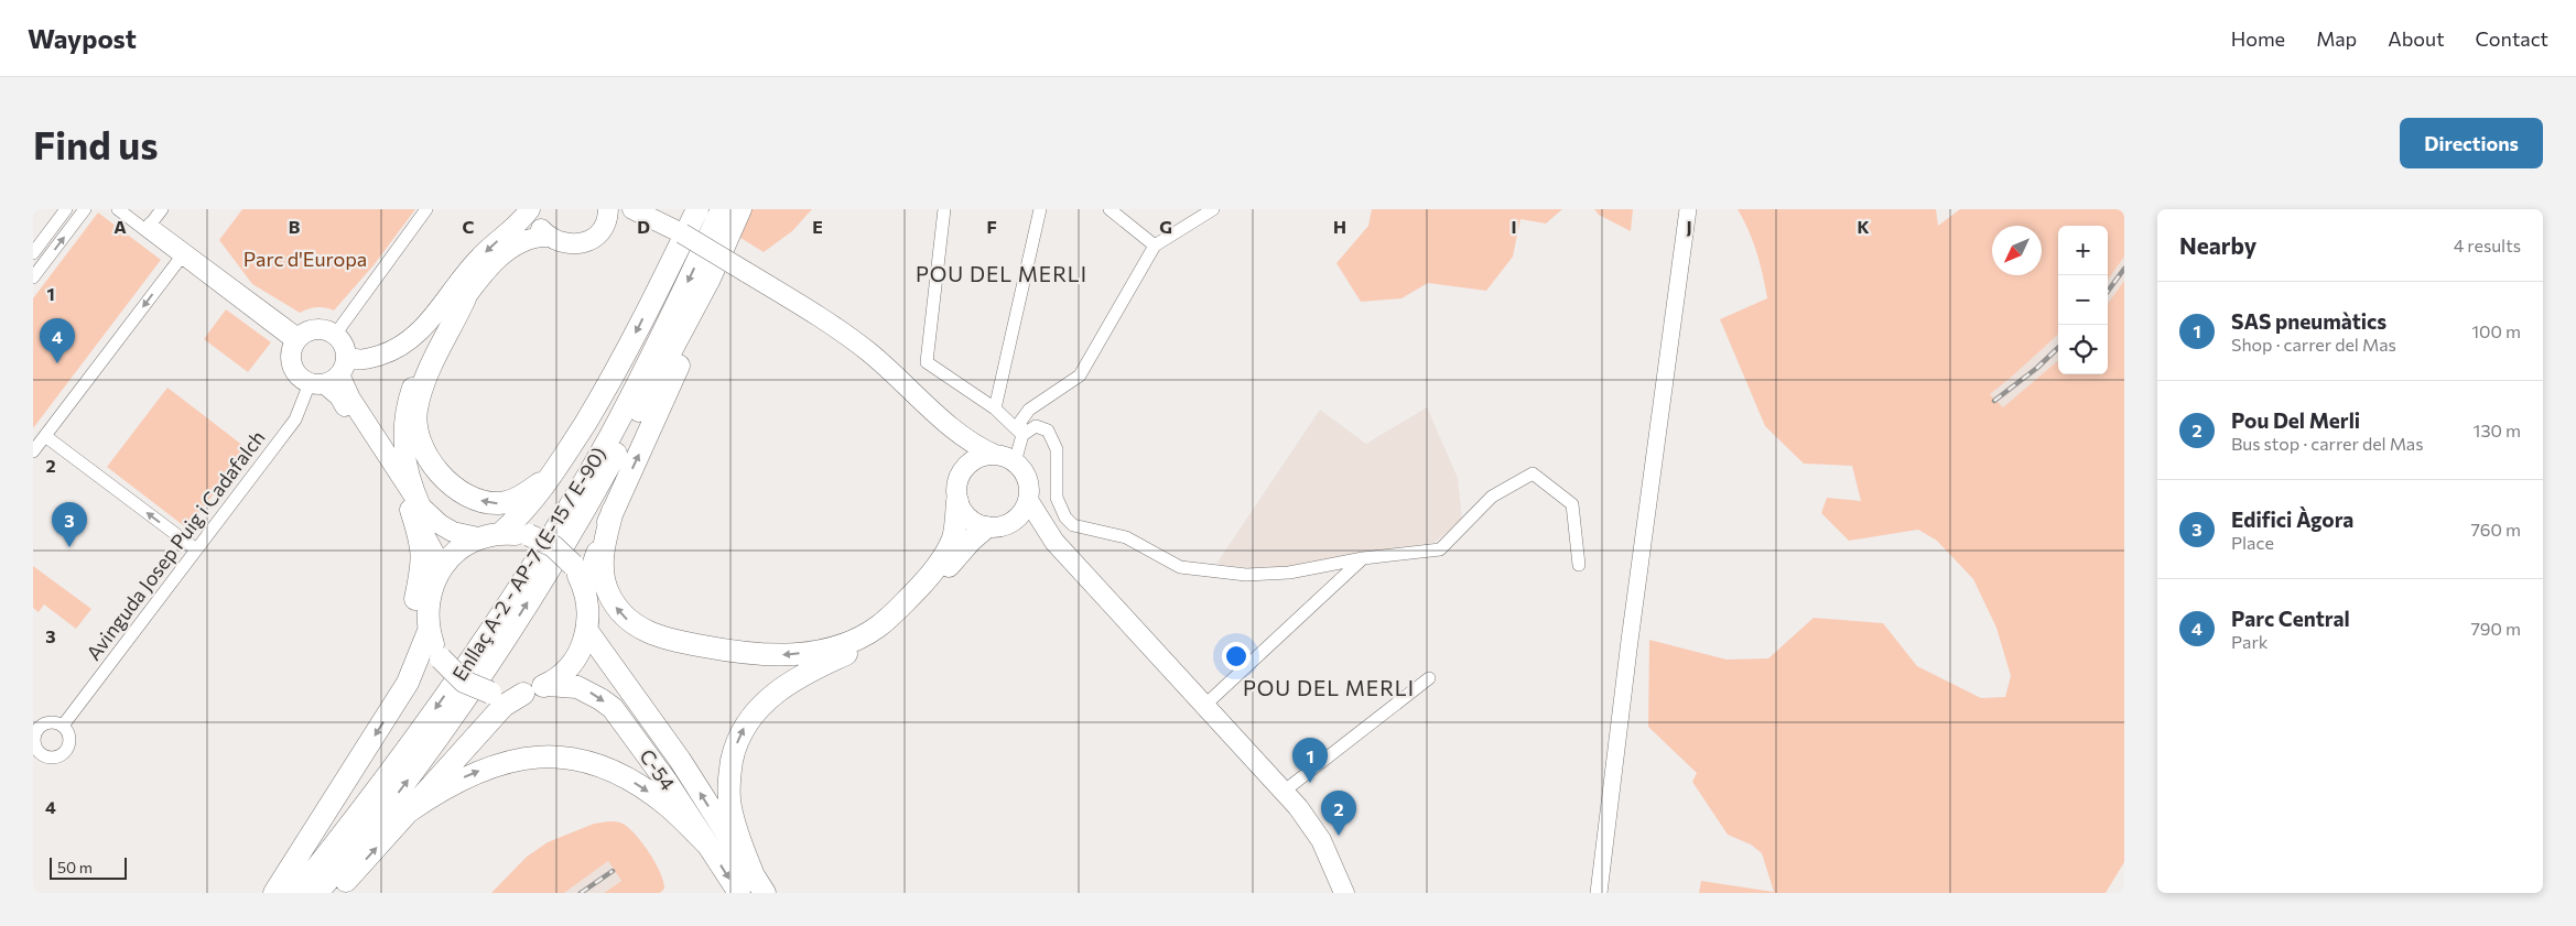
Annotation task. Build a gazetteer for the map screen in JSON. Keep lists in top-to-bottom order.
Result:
{
  "streets": {
    "highway": ["Enllaç A-2 - AP-7 (E-15 / E-90)", "C-54"],
    "street": ["Avinguda Josep Puig i Cadafalch"]
  },
  "districts": ["POU DEL MERLI", "POU DEL MERLI"],
  "parks": ["Parc d'Europa"],
  "scale_bar": "50 m",
  "north": "bottom left",
  "page": {
    "header": "Waypost",
    "nav": [
      "Home",
      "Map",
      "About",
      "Contact"
    ],
    "buttons": "Directions",
    "title": "Find us",
    "heading": ["Nearby", "4 results"],
    "map_buttons": ["+", "−"],
    "list": [
      {
        "mark": "1",
        "name": "SAS pneumàtics",
        "note": "Shop · carrer del Mas",
        "value": "100 m"
      },
      {
        "mark": "2",
        "name": "Pou Del Merli",
        "note": "Bus stop · carrer del Mas",
        "value": "130 m"
      },
      {
        "mark": "3",
        "name": "Edifici Àgora",
        "note": "Place",
        "value": "760 m"
      },
      {
        "mark": "4",
        "name": "Parc Central",
        "note": "Park",
        "value": "790 m"
      }
    ],
    "pins": [
      "4",
      "3",
      "1",
      "2"
    ],
    "scale": "50 m"
  },
  "grid": {
    "columns": [
      "A",
      "B",
      "C",
      "D",
      "E",
      "F",
      "G",
      "H",
      "I",
      "J",
      "K"
    ],
    "rows": [
      "1",
      "2",
      "3",
      "4"
    ]
  }
}
